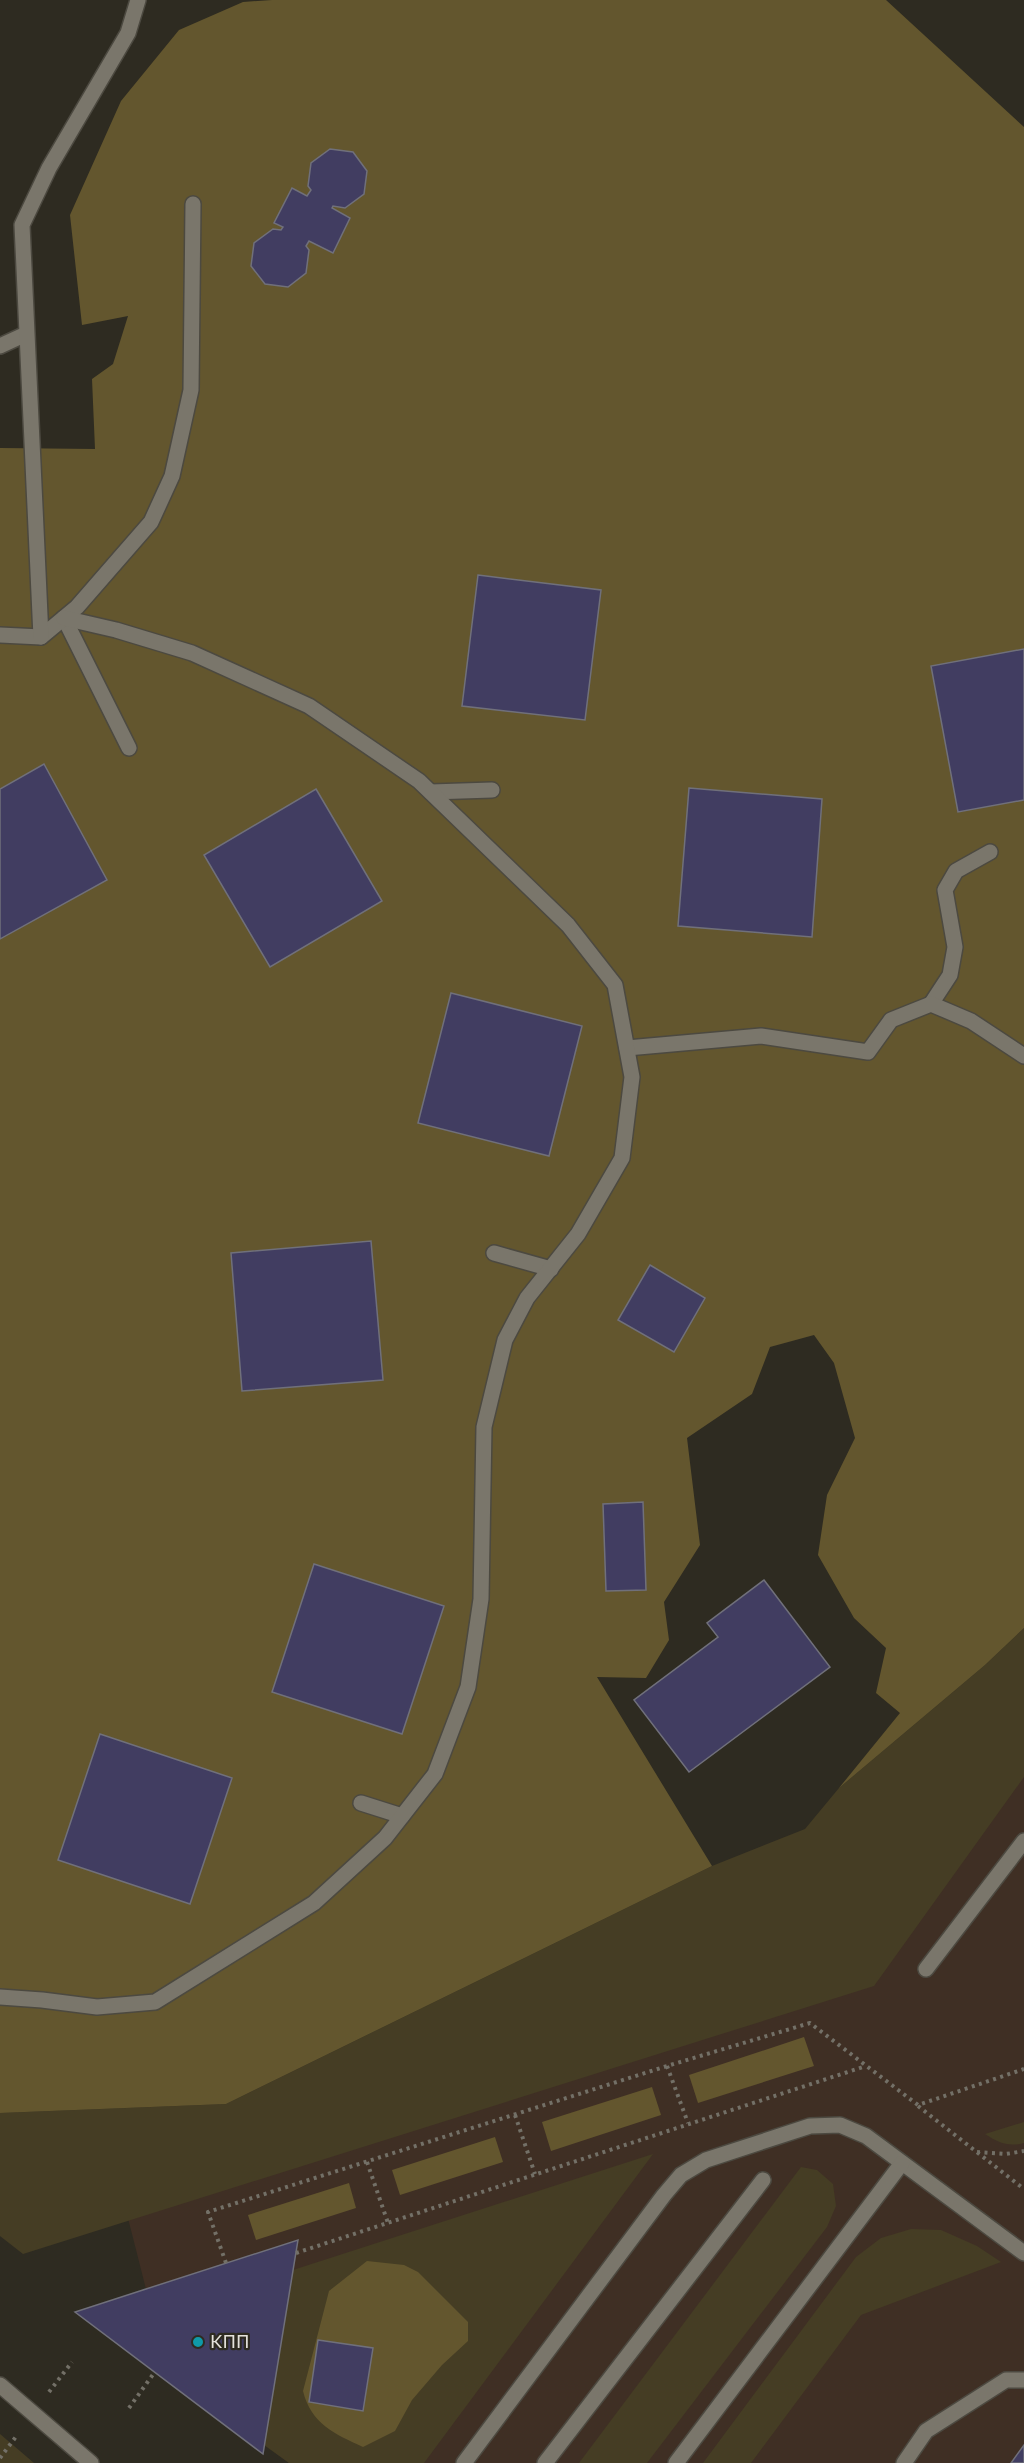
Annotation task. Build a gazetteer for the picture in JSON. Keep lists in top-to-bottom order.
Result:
{
  "places": ["КПП"]
}
